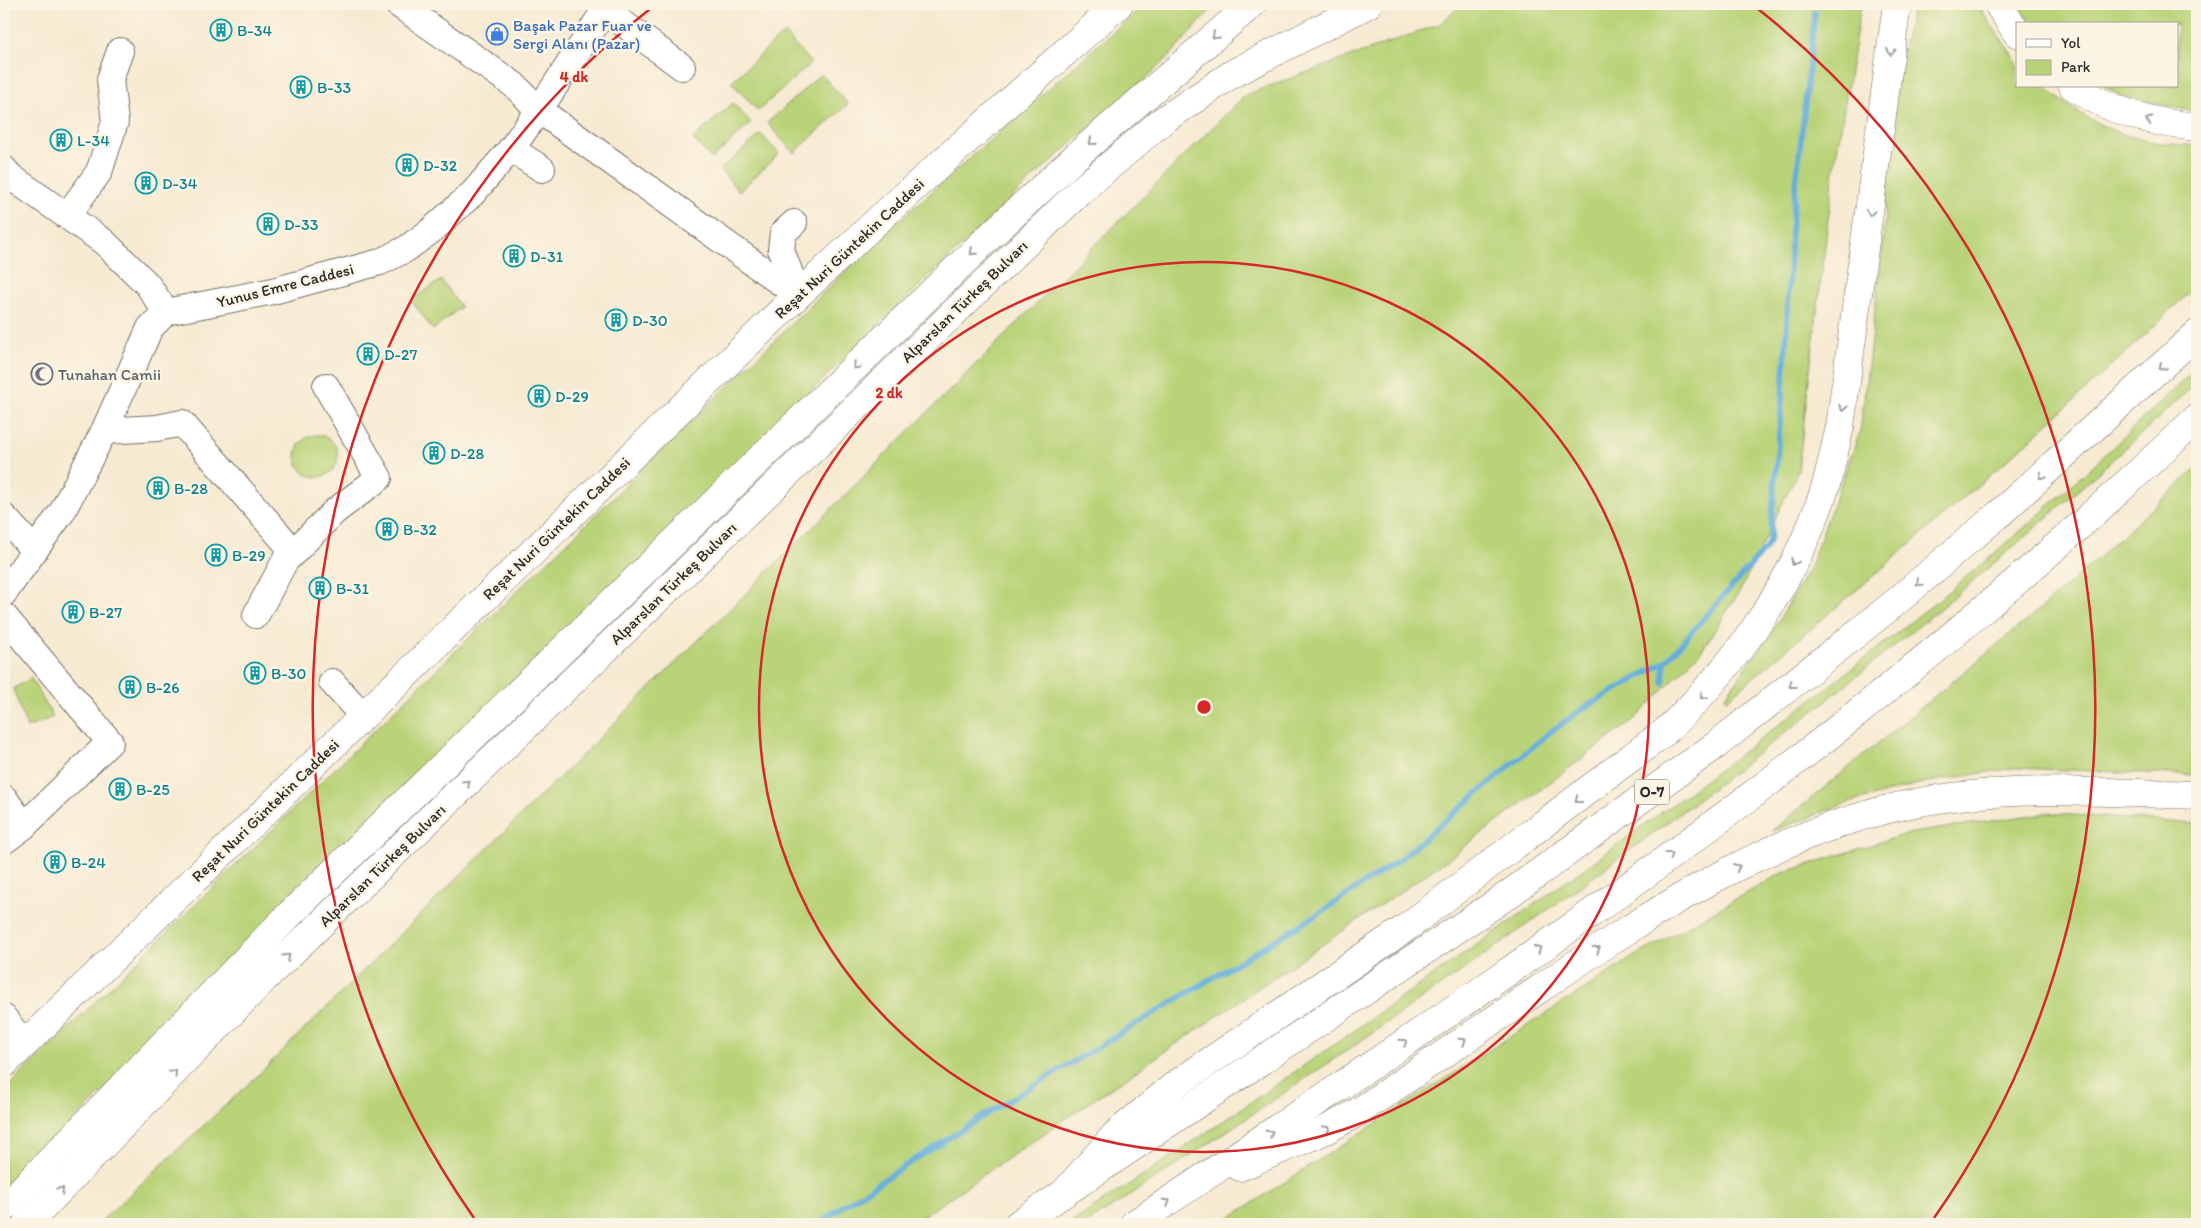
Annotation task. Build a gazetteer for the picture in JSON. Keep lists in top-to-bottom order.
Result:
{
  "streets": {
    "main road": ["Reşat Nuri Güntekin Caddesi", "Alparslan Türkeş Bulvarı", "O-7"],
    "street": ["Yunus Emre Caddesi"]
  },
  "places": {
    "building": [
      "B-34",
      "B-33",
      "L-34",
      "D-32",
      "D-34",
      "D-33",
      "D-31",
      "D-30",
      "D-27",
      "D-29",
      "D-28",
      "B-28",
      "B-32",
      "B-29",
      "B-31",
      "B-27",
      "B-30",
      "B-26",
      "B-25",
      "B-24"
    ],
    "shop": ["Başak Pazar Fuar ve Sergi Alanı (Pazar)"],
    "mosque": ["Tunahan Camii"]
  },
  "legend": ["Yol", "Park"],
  "rings": ["4 dk", "2 dk"]
}
